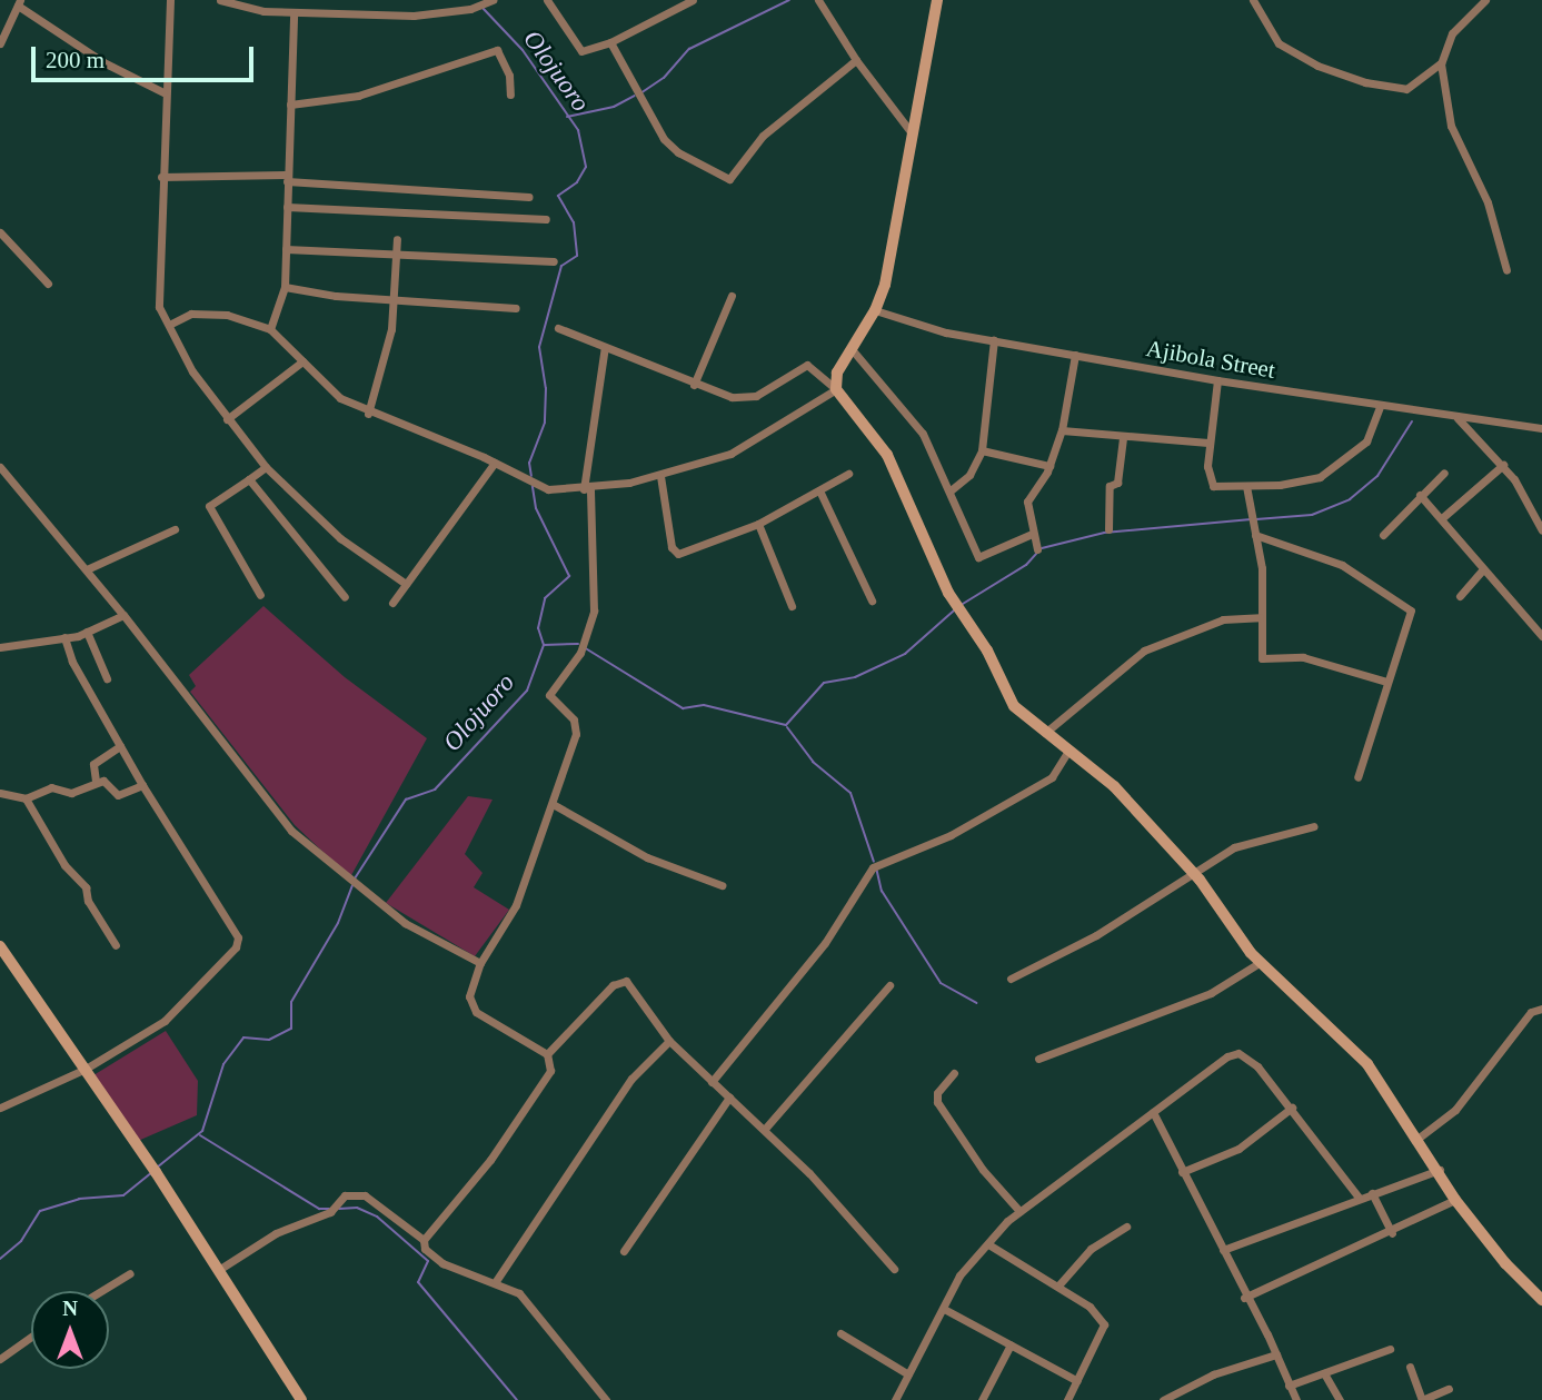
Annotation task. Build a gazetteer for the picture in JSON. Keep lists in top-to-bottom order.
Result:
{
  "streets": {
    "street": ["Ajibola Street"]
  },
  "water": ["Olojuoro"],
  "scale_bar": "200 m",
  "north": "top"
}
